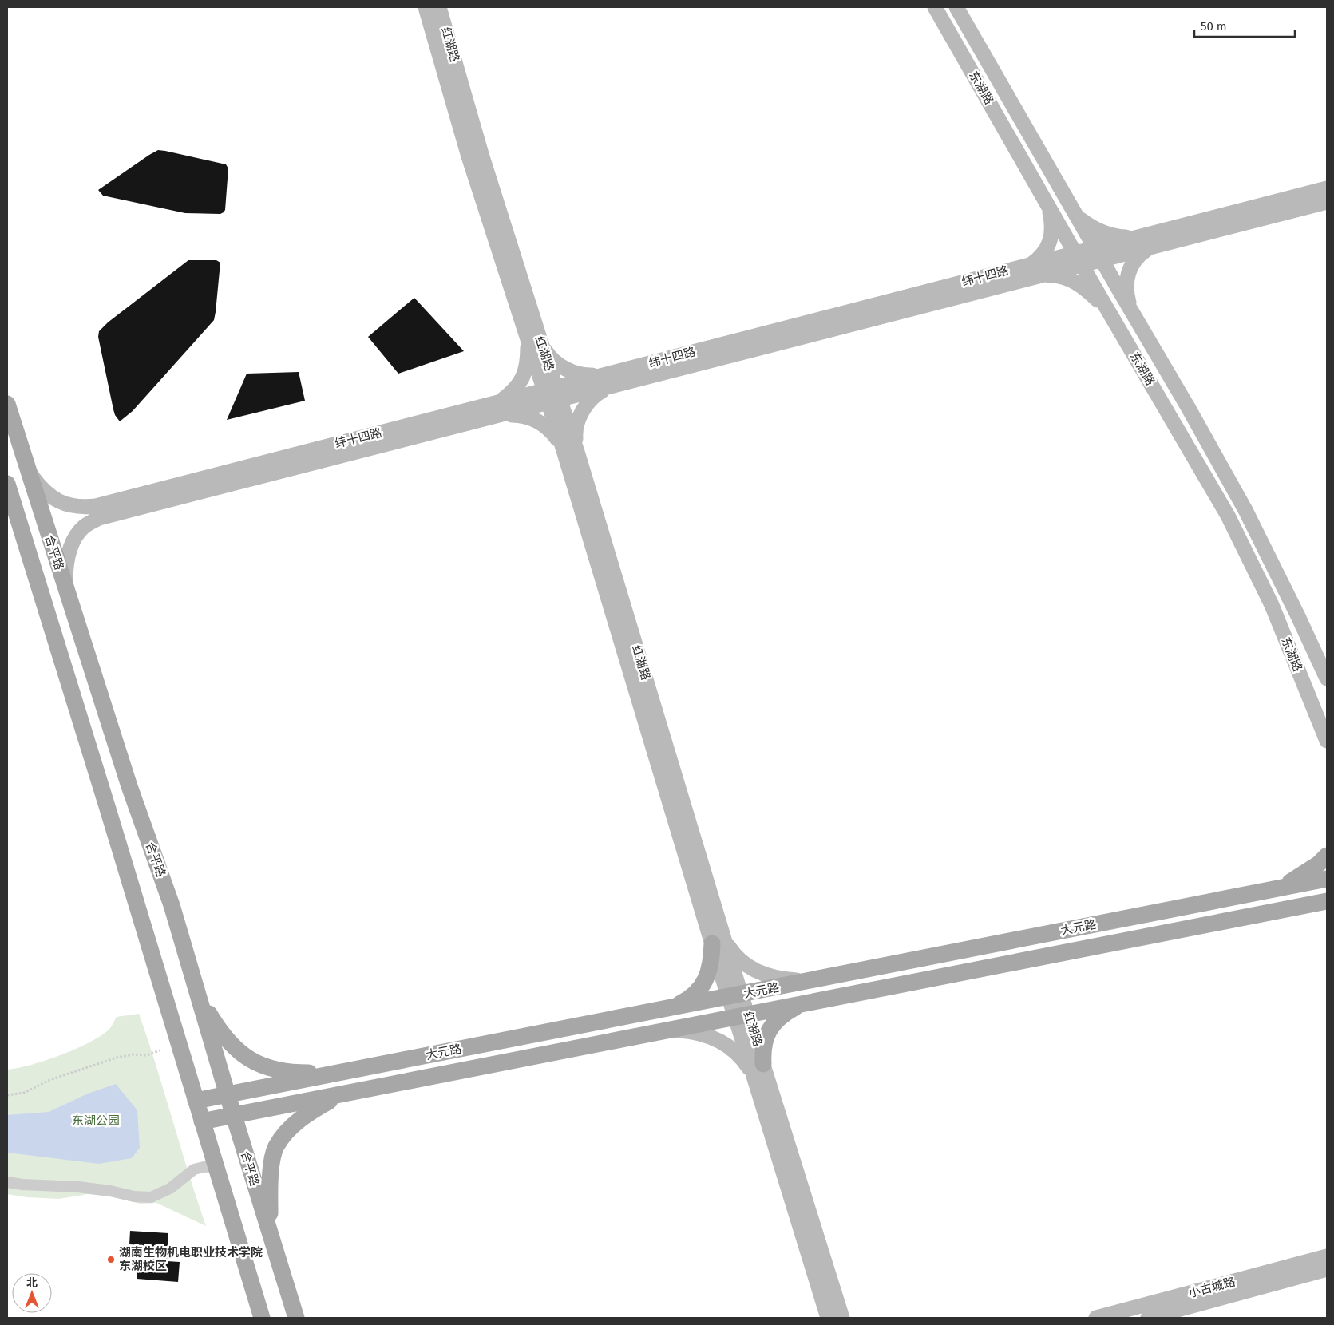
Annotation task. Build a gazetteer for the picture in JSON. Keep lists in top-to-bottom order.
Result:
{
  "streets": {
    "main road": [
      "红湖路",
      "东湖路",
      "纬十四路",
      "合平路",
      "大元路",
      "小古城路"
    ]
  },
  "crossings": [
    ["红湖路", "纬十四路"],
    ["红湖路", "大元路"],
    ["东湖路", "纬十四路"],
    ["纬十四路", "合平路"],
    ["合平路", "大元路"]
  ],
  "parks": ["东湖公园"],
  "places": ["湖南生物机电职业技术学院 东湖校区"],
  "scale_bar": "50 m",
  "north": "top"
}
